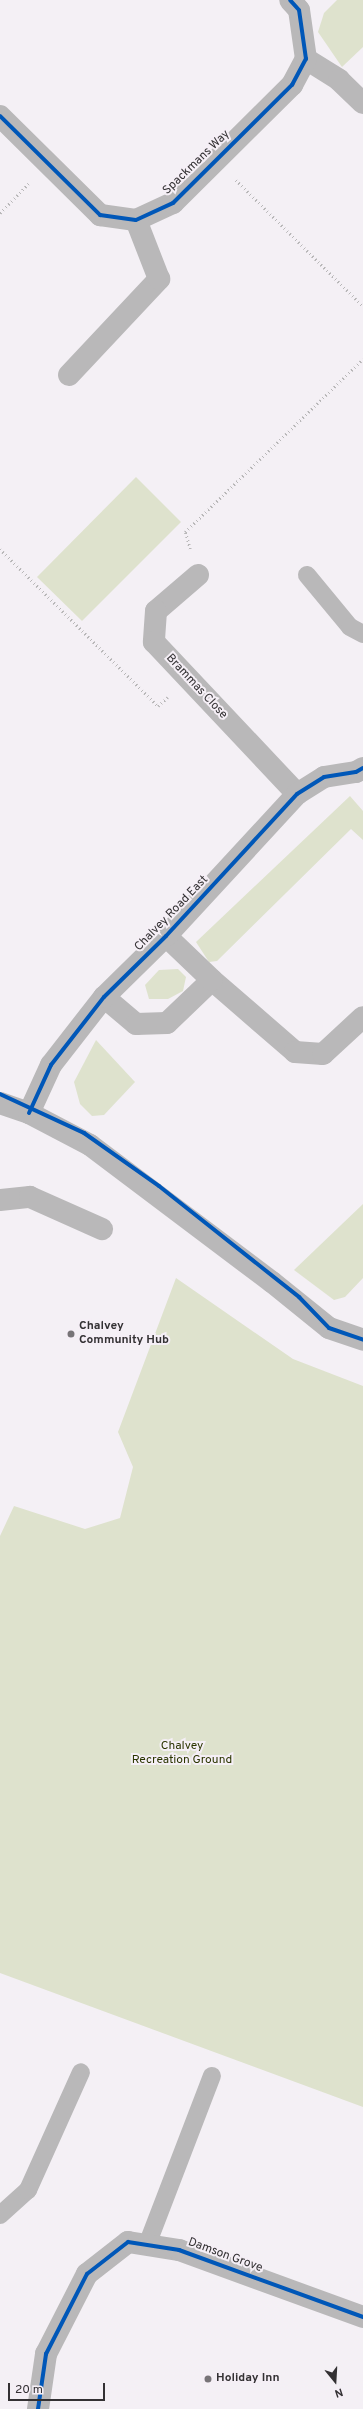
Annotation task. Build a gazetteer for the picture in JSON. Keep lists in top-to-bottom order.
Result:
{
  "streets": {
    "street": [
      "Spackmans Way",
      "Brammas Close",
      "Chalvey Road East",
      "Damson Grove"
    ]
  },
  "crossings": [
    ["Brammas Close", "Chalvey Road East"]
  ],
  "parks": ["Chalvey Recreation Ground"],
  "places": ["Chalvey Community Hub", "Holiday Inn"],
  "scale_bar": "20 m",
  "north": "bottom"
}
